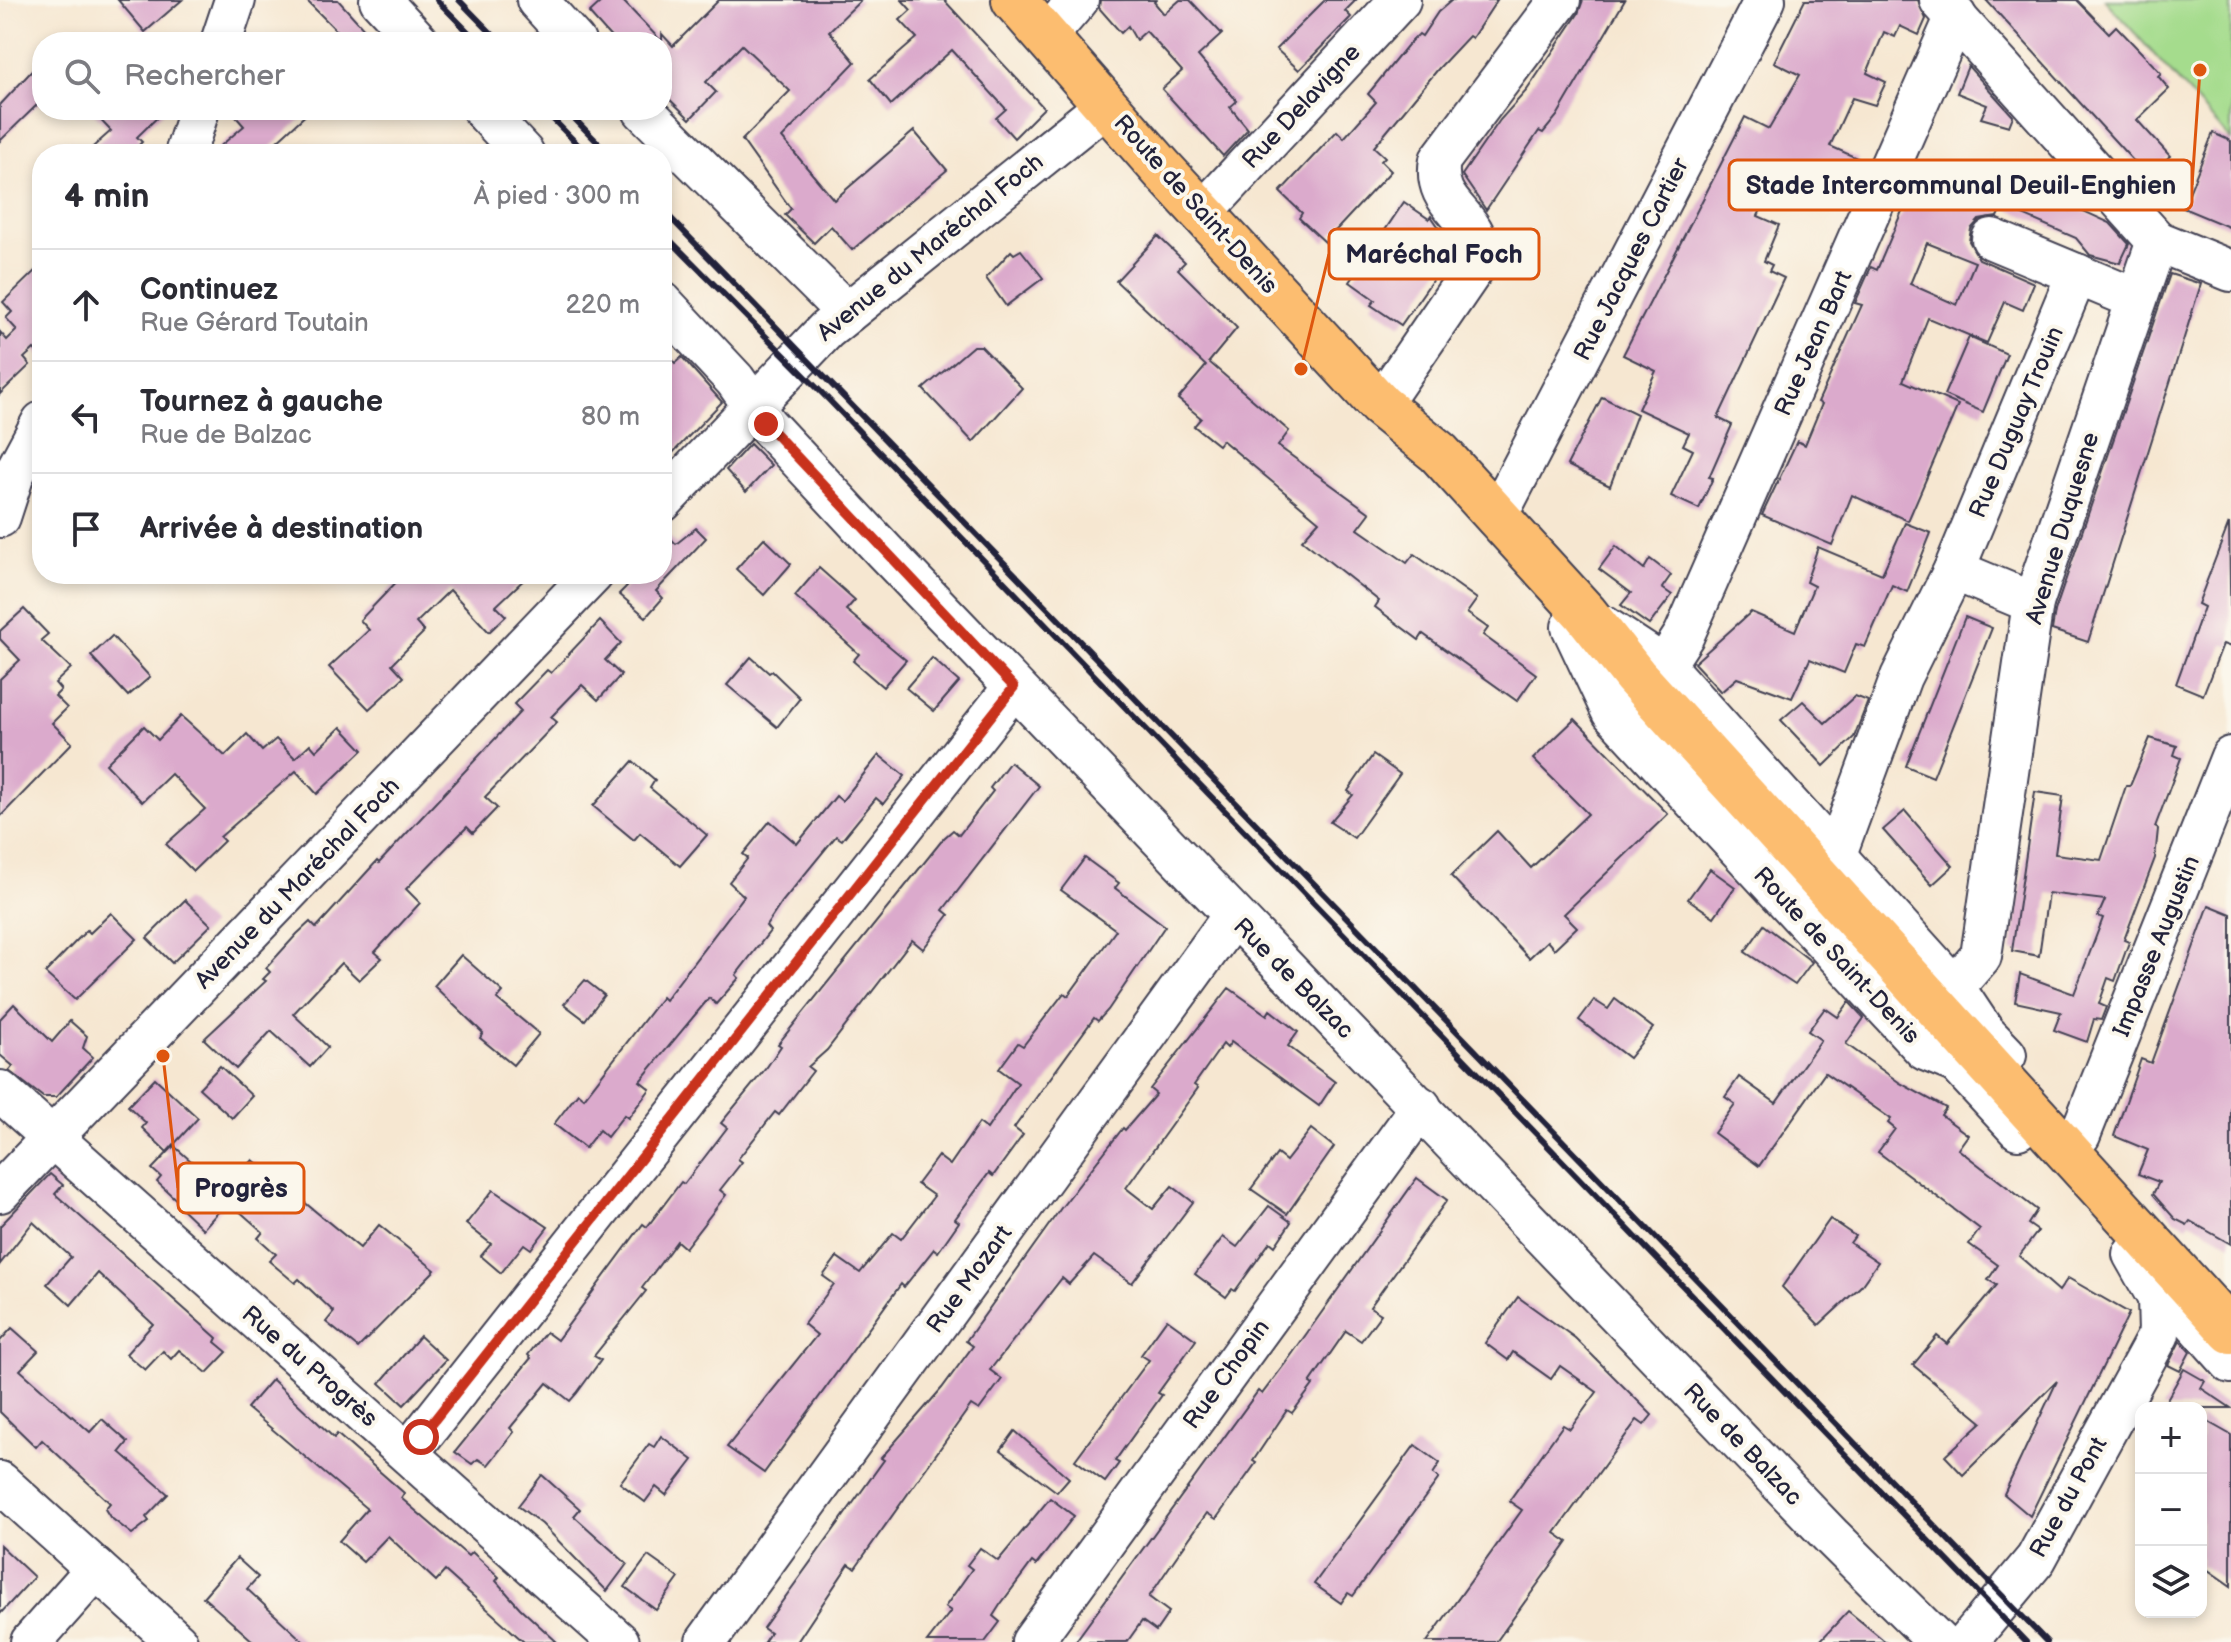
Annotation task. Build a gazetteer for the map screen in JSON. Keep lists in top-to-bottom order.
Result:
{
  "streets": {
    "main road": ["Route de Saint-Denis"],
    "street": [
      "Rue Delavigne",
      "Avenue du Maréchal Foch",
      "Rue Jacques Cartier",
      "Rue Jean Bart",
      "Rue Duguay Trouin",
      "Avenue Duquesne",
      "Impasse Augustin",
      "Rue de Balzac",
      "Rue Mozart",
      "Rue du Progrès",
      "Rue Chopin",
      "Rue du Pont"
    ]
  },
  "crossings": [
    ["Rue Delavigne", "Route de Saint-Denis"],
    ["Route de Saint-Denis", "Avenue du Maréchal Foch"],
    ["Route de Saint-Denis", "Rue Jacques Cartier"],
    ["Route de Saint-Denis", "Rue Jean Bart"],
    ["Route de Saint-Denis", "Rue Duguay Trouin"],
    ["Route de Saint-Denis", "Avenue Duquesne"],
    ["Route de Saint-Denis", "Impasse Augustin"],
    ["Route de Saint-Denis", "Rue du Pont"],
    ["Avenue du Maréchal Foch", "Rue de Balzac"],
    ["Avenue du Maréchal Foch", "Rue du Progrès"],
    ["Rue de Balzac", "Rue Mozart"],
    ["Rue de Balzac", "Rue Chopin"]
  ],
  "places": ["Stade Intercommunal Deuil-Enghien", "Maréchal Foch", "Progrès"],
  "page": {
    "search": "Rechercher",
    "heading": ["4 min", "À pied · 300 m"],
    "list": [
      ["Continuez", "Rue Gérard Toutain", "220 m"],
      ["Tournez à gauche", "Rue de Balzac", "80 m"],
      "Arrivée à destination"
    ],
    "map_buttons": ["+", "−"]
  }
}
